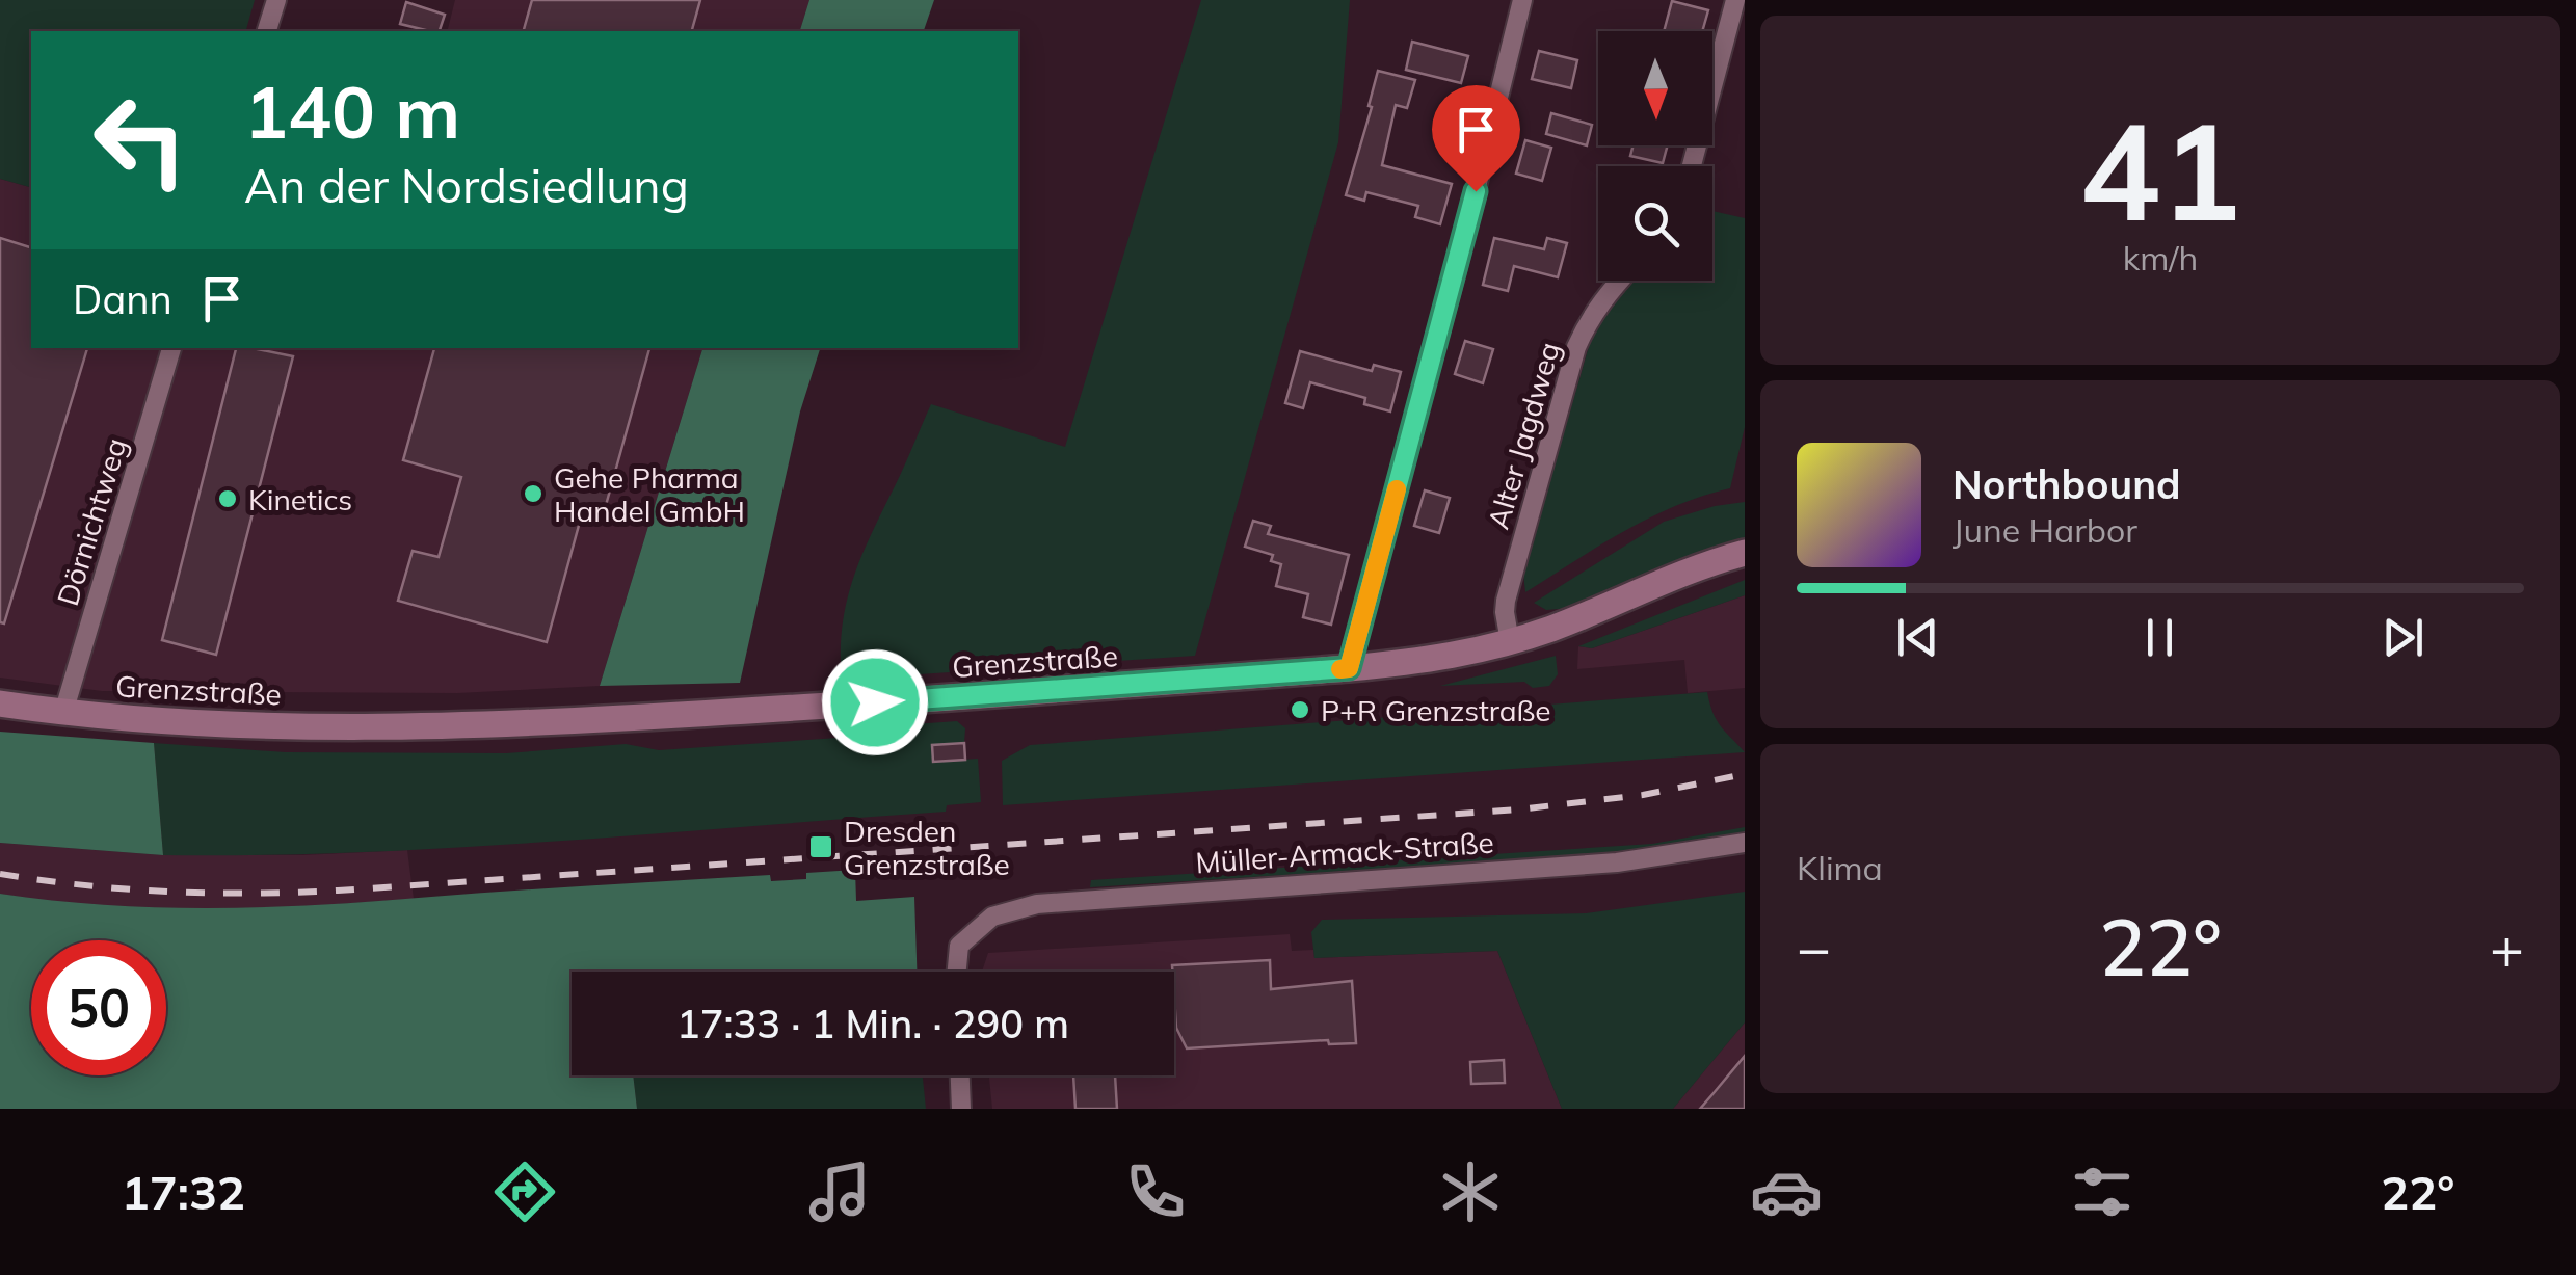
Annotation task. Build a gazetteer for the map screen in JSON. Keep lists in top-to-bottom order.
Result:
{
  "streets": {
    "main road": ["Grenzstraße"],
    "street": ["Alter Jagdweg", "Dörnichtweg", "Müller-Armack-Straße"]
  },
  "crossings": [
    ["Alter Jagdweg", "Grenzstraße"],
    ["Dörnichtweg", "Grenzstraße"]
  ],
  "places": {
    "other": ["Gehe Pharma Handel GmbH", "Kinetics", "P+R Grenzstraße"],
    "transit": ["Dresden Grenzstraße"]
  },
  "north": "bottom",
  "page": {
    "tile": [
      ["41", "km/h"],
      "Klima"
    ],
    "turn": ["140 m", "An der Nordsiedlung"],
    "then": "Dann",
    "song": ["Northbound", "June Harbor"],
    "heat": ["−", "22°", "+"],
    "limit": "50",
    "trip": "17:33 · 1 Min. · 290 m",
    "tabs": ["17:32", "22°"]
  }
}
